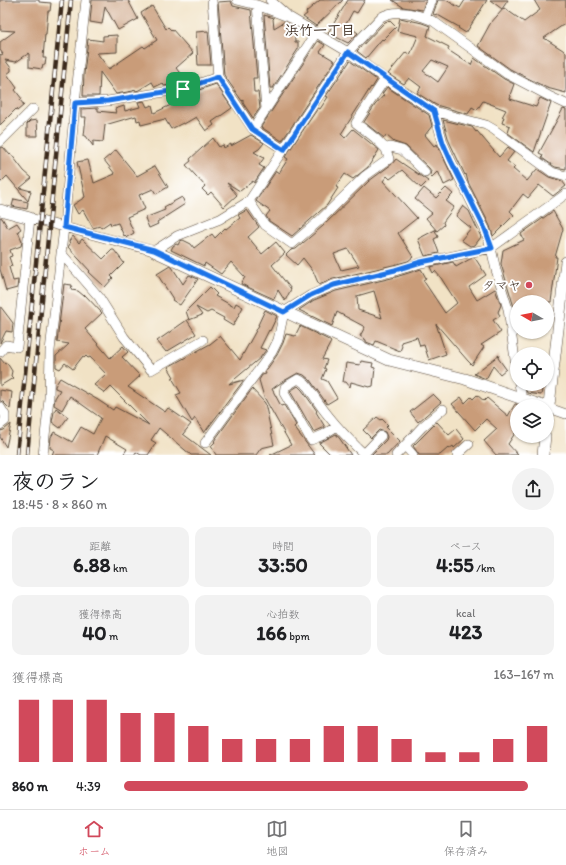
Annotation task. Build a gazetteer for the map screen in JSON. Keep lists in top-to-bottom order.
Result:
{
  "districts": ["浜竹一丁目"],
  "places": ["タマヤ"],
  "north": "left",
  "page": {
    "heading": ["夜のラン", "18:45 · 8 × 860 m"],
    "stats": [
      ["距離", "6.88 km"],
      ["時間", "33:50"],
      ["ペース", "4:55 /km"],
      ["獲得標高", "40 m"],
      ["心拍数", "166 bpm"],
      ["kcal", "423"]
    ],
    "chart": ["獲得標高", "163–167 m"],
    "list": [
      {
        "name": "860 m",
        "note": "4:39"
      }
    ],
    "tabs": ["ホーム", "地図", "保存済み"]
  }
}
